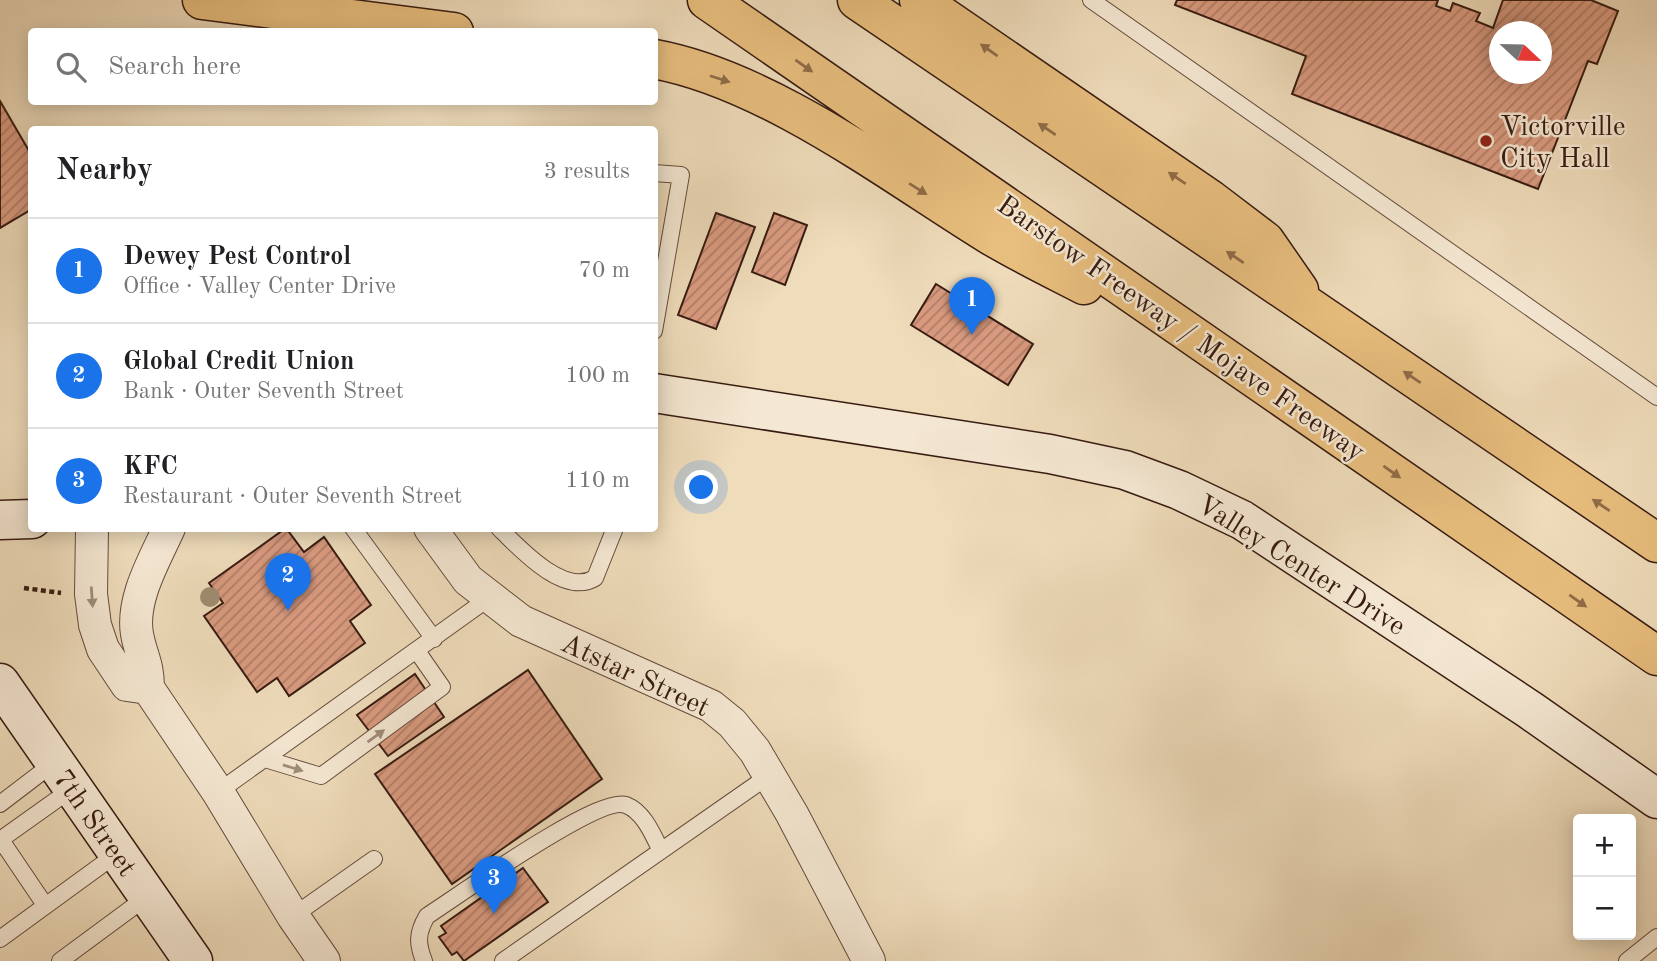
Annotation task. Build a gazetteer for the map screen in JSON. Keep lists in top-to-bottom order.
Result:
{
  "streets": {
    "highway": ["Barstow Freeway / Mojave Freeway"],
    "street": ["Valley Center Drive", "Atstar Street", "7th Street"]
  },
  "places": ["Victorville City Hall"],
  "north": "right",
  "page": {
    "search": "Search here",
    "heading": ["Nearby", "3 results"],
    "list": [
      {
        "mark": "1",
        "name": "Dewey Pest Control",
        "note": "Office · Valley Center Drive",
        "value": "70 m"
      },
      {
        "mark": "2",
        "name": "Global Credit Union",
        "note": "Bank · Outer Seventh Street",
        "value": "100 m"
      },
      {
        "mark": "3",
        "name": "KFC",
        "note": "Restaurant · Outer Seventh Street",
        "value": "110 m"
      }
    ],
    "pins": ["1", "2", "3"],
    "map_buttons": ["+", "−"]
  }
}
